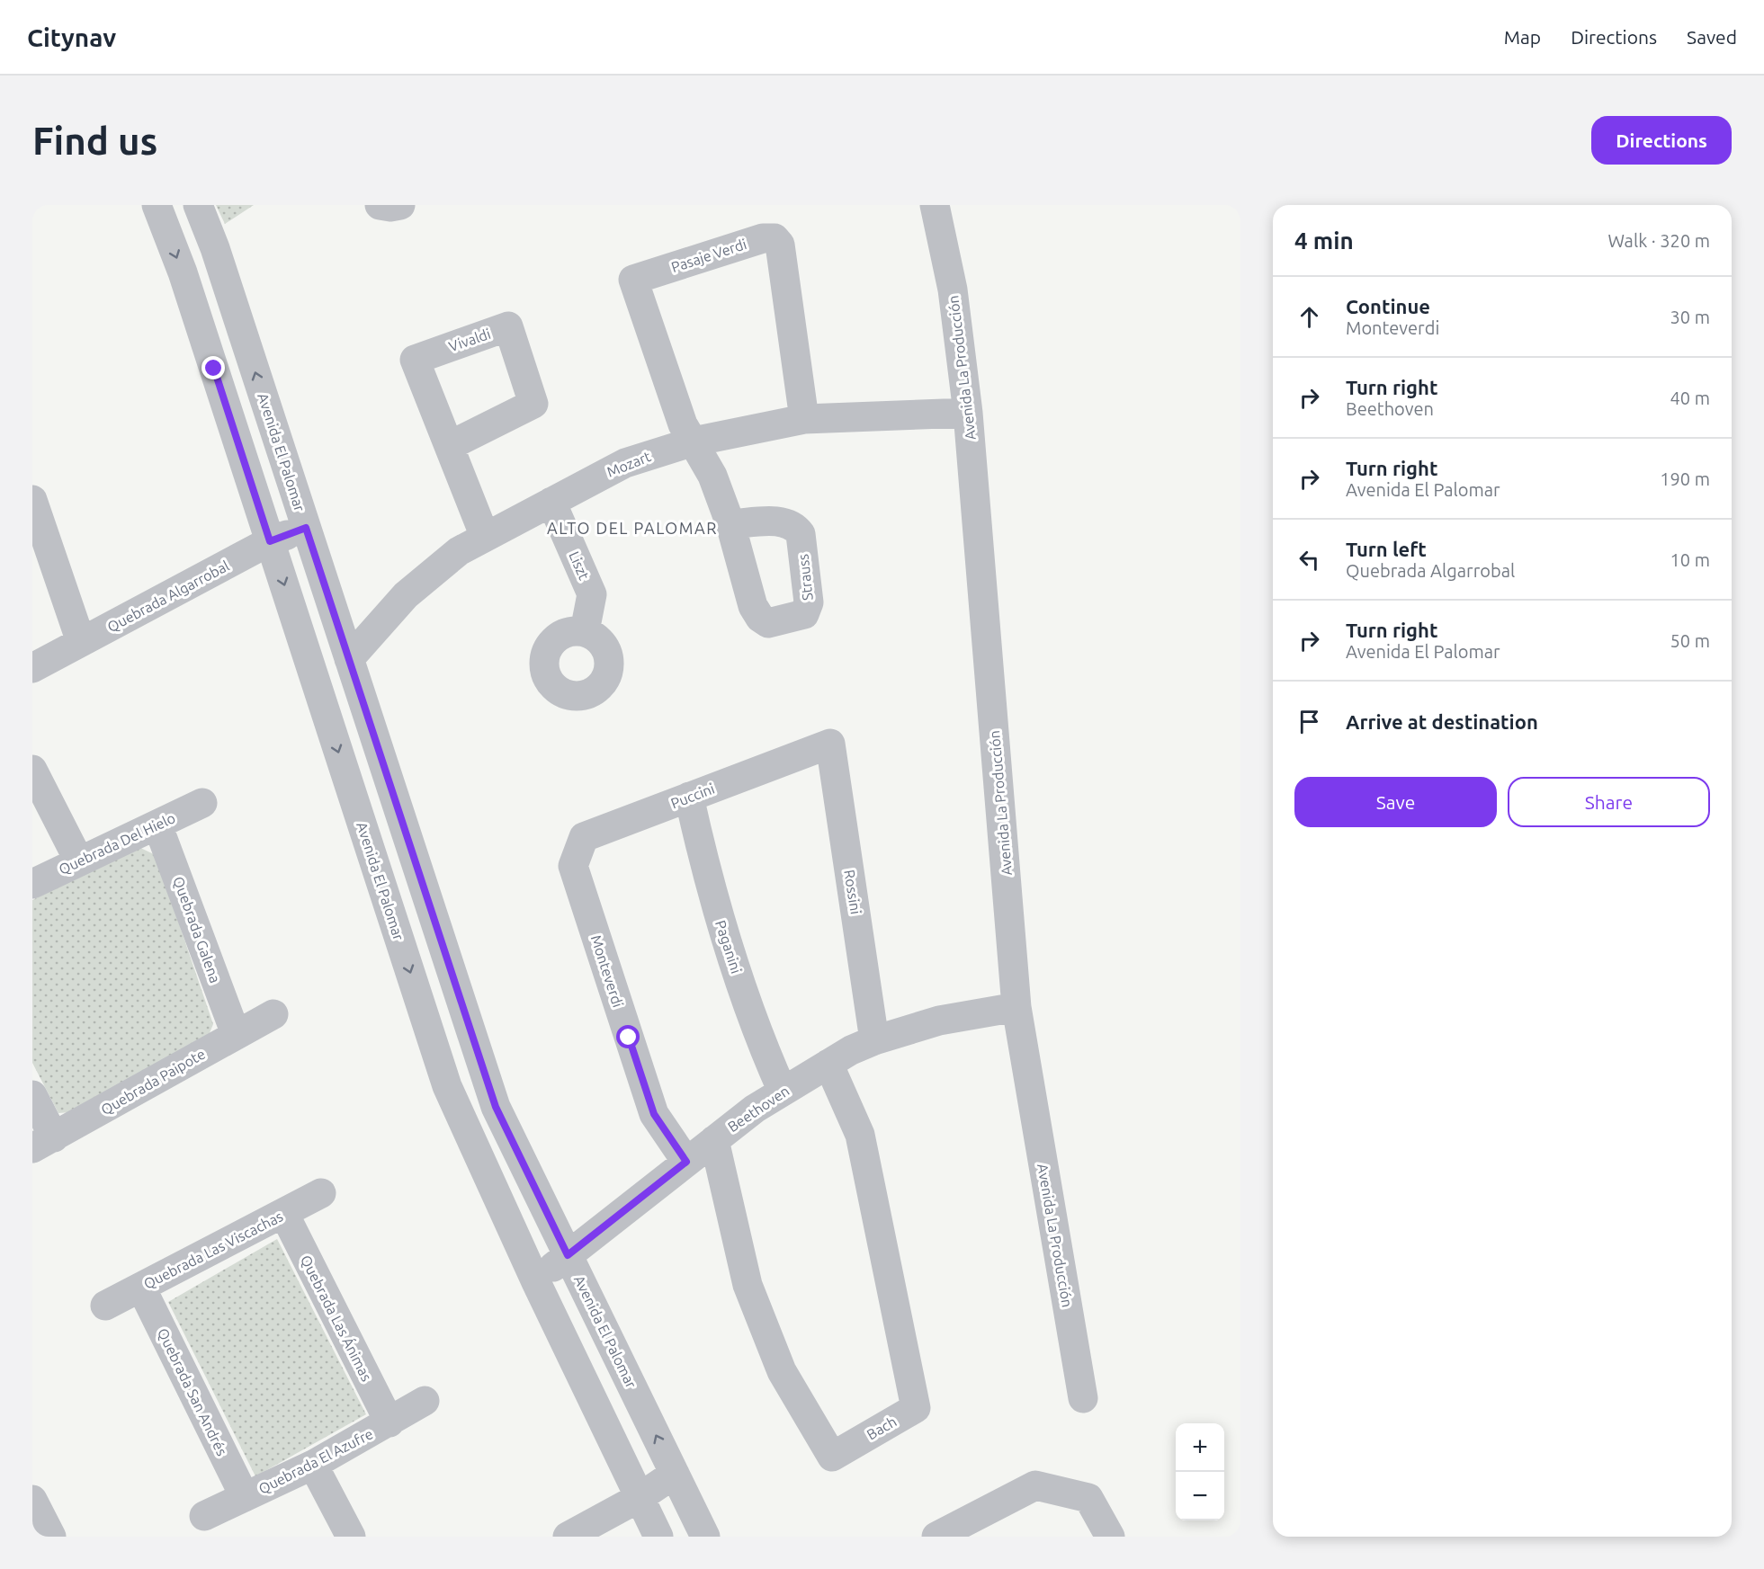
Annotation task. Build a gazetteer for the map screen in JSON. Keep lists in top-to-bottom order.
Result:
{
  "streets": {
    "street": [
      "Pasaje Verdi",
      "Avenida La Producción",
      "Avenida El Palomar",
      "Mozart",
      "Liszt",
      "Quebrada Algarrobal",
      "Puccini",
      "Quebrada Del Hielo",
      "Rossini",
      "Quebrada Galena",
      "Paganini",
      "Monteverdi",
      "Quebrada Paipote",
      "Beethoven",
      "Quebrada Las Viscachas",
      "Quebrada Las Ánimas",
      "Quebrada San Andrés",
      "Bach",
      "Quebrada El Azufre"
    ]
  },
  "crossings": [
    ["Pasaje Verdi", "Mozart"],
    ["Avenida La Producción", "Mozart"],
    ["Avenida La Producción", "Beethoven"],
    ["Avenida El Palomar", "Mozart"],
    ["Avenida El Palomar", "Quebrada Algarrobal"],
    ["Avenida El Palomar", "Beethoven"],
    ["Mozart", "Liszt"],
    ["Puccini", "Rossini"],
    ["Puccini", "Paganini"],
    ["Puccini", "Monteverdi"],
    ["Quebrada Del Hielo", "Quebrada Galena"],
    ["Rossini", "Beethoven"],
    ["Quebrada Galena", "Quebrada Paipote"],
    ["Paganini", "Beethoven"],
    ["Monteverdi", "Beethoven"],
    ["Beethoven", "Bach"],
    ["Quebrada Las Viscachas", "Quebrada Las Ánimas"],
    ["Quebrada Las Viscachas", "Quebrada San Andrés"],
    ["Quebrada Las Ánimas", "Quebrada El Azufre"],
    ["Quebrada San Andrés", "Quebrada El Azufre"]
  ],
  "districts": ["ALTO DEL PALOMAR"],
  "page": {
    "header": "Citynav",
    "nav": ["Map", "Directions", "Saved"],
    "buttons": [
      "Directions",
      ["Save", "Share"]
    ],
    "title": "Find us",
    "heading": ["4 min", "Walk · 320 m"],
    "list": [
      ["Continue", "Monteverdi", "30 m"],
      ["Turn right", "Beethoven", "40 m"],
      ["Turn right", "Avenida El Palomar", "190 m"],
      ["Turn left", "Quebrada Algarrobal", "10 m"],
      ["Turn right", "Avenida El Palomar", "50 m"],
      "Arrive at destination"
    ],
    "map_buttons": ["+", "−"]
  }
}
